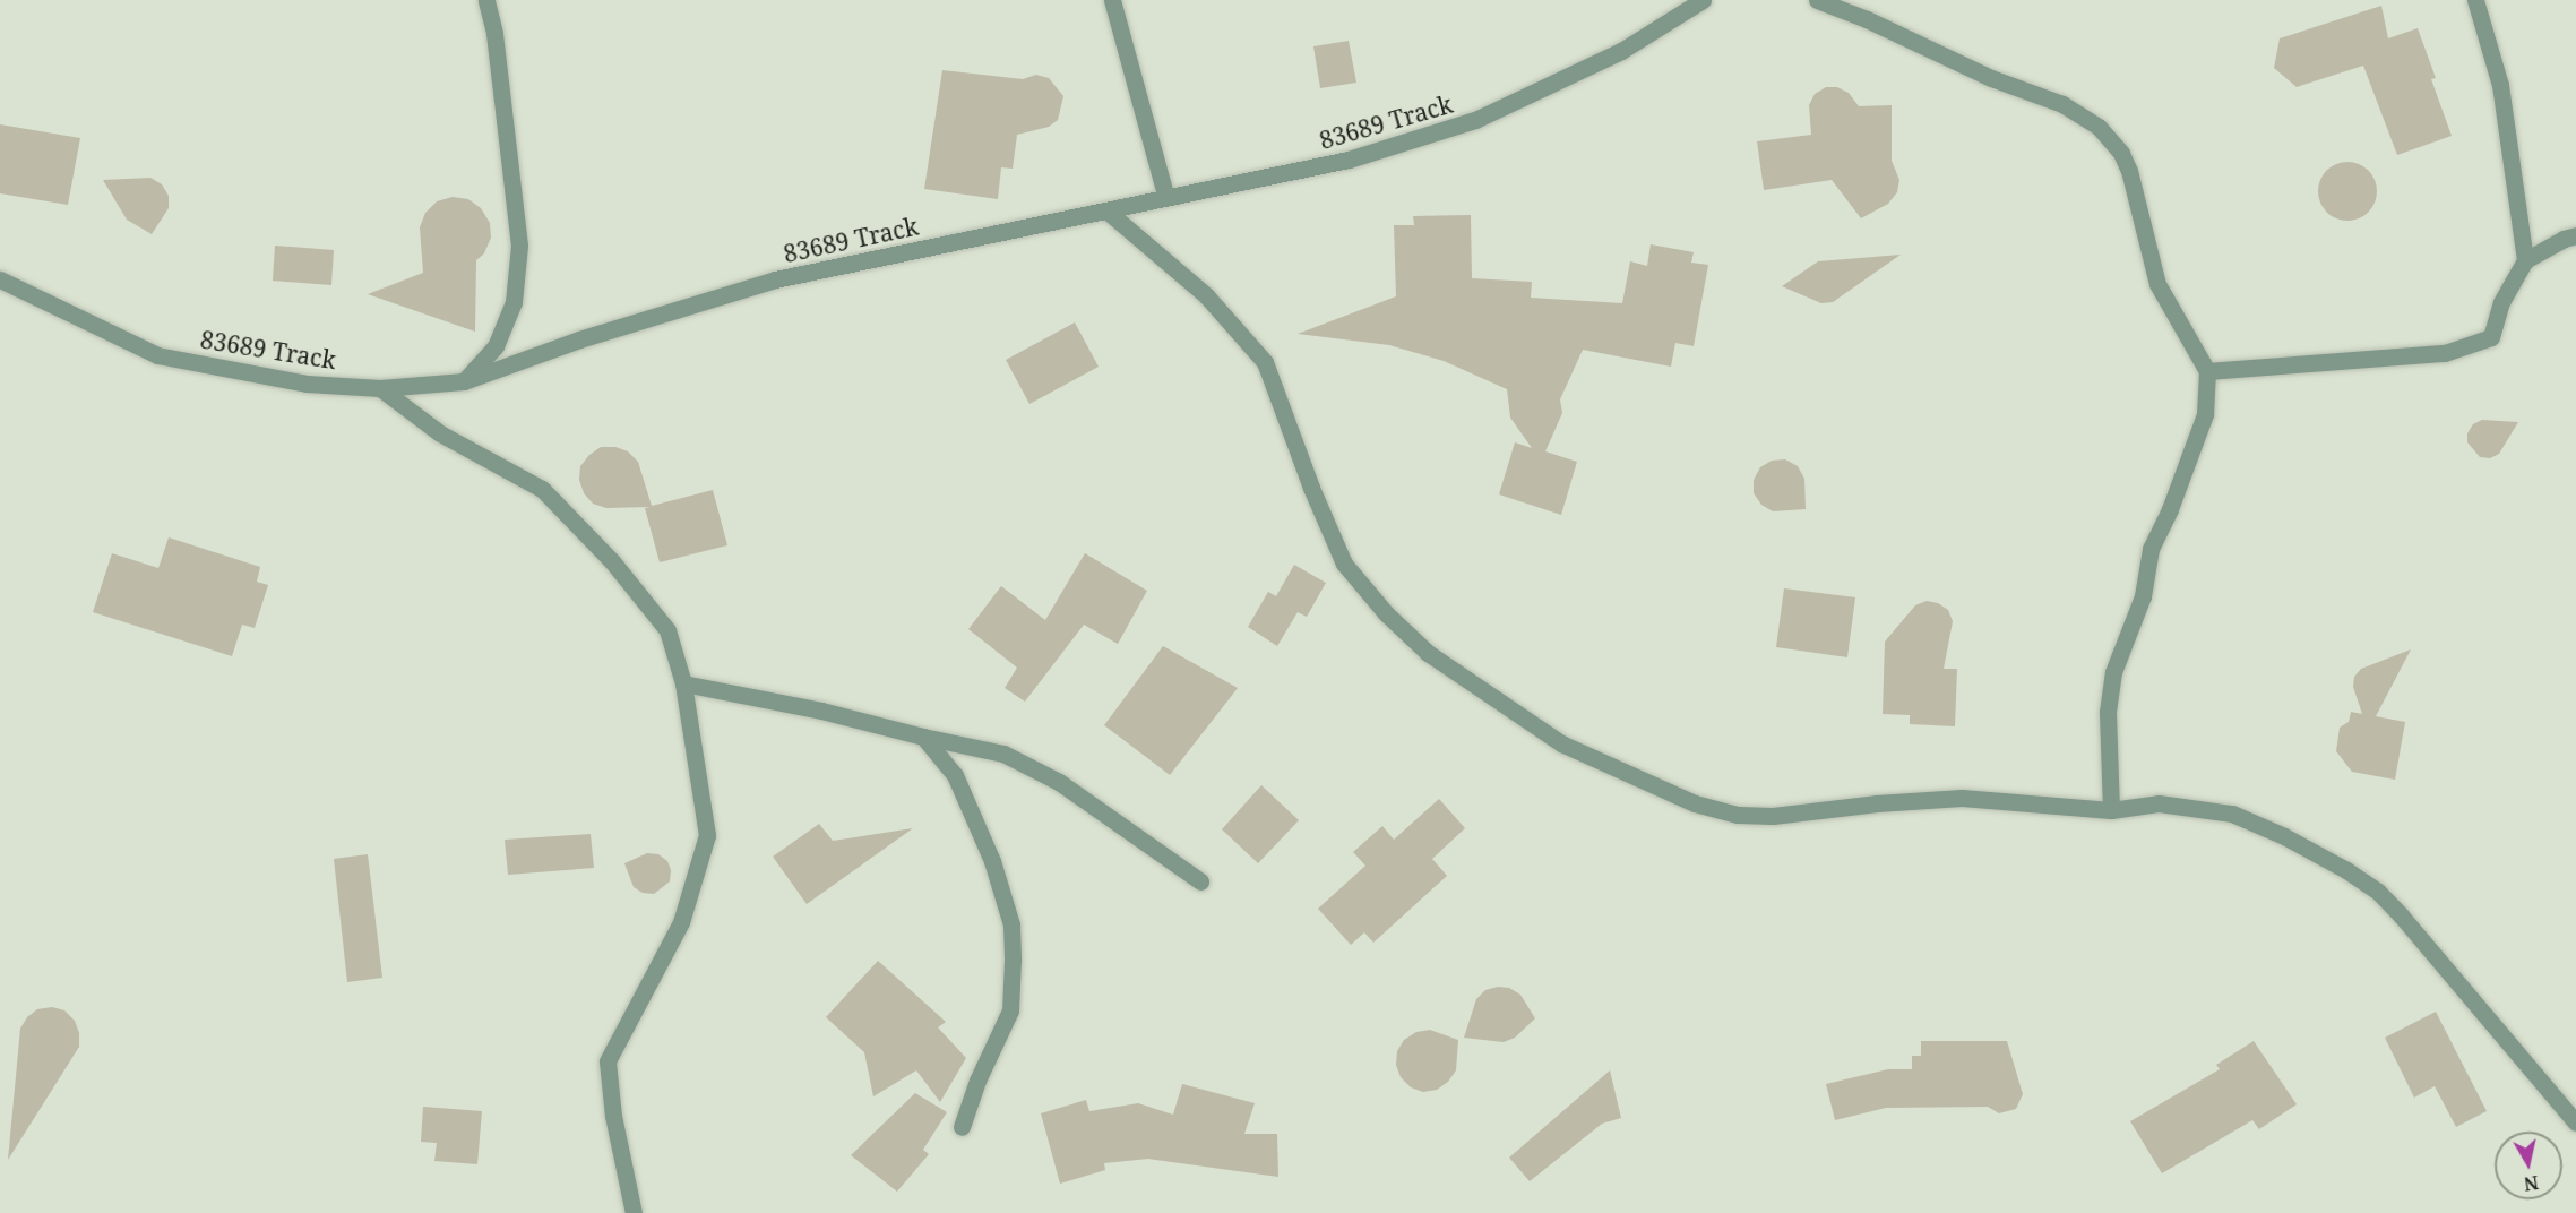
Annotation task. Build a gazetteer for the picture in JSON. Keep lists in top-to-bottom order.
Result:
{
  "streets": {
    "street": ["83689 Track"]
  },
  "north": "bottom"
}
